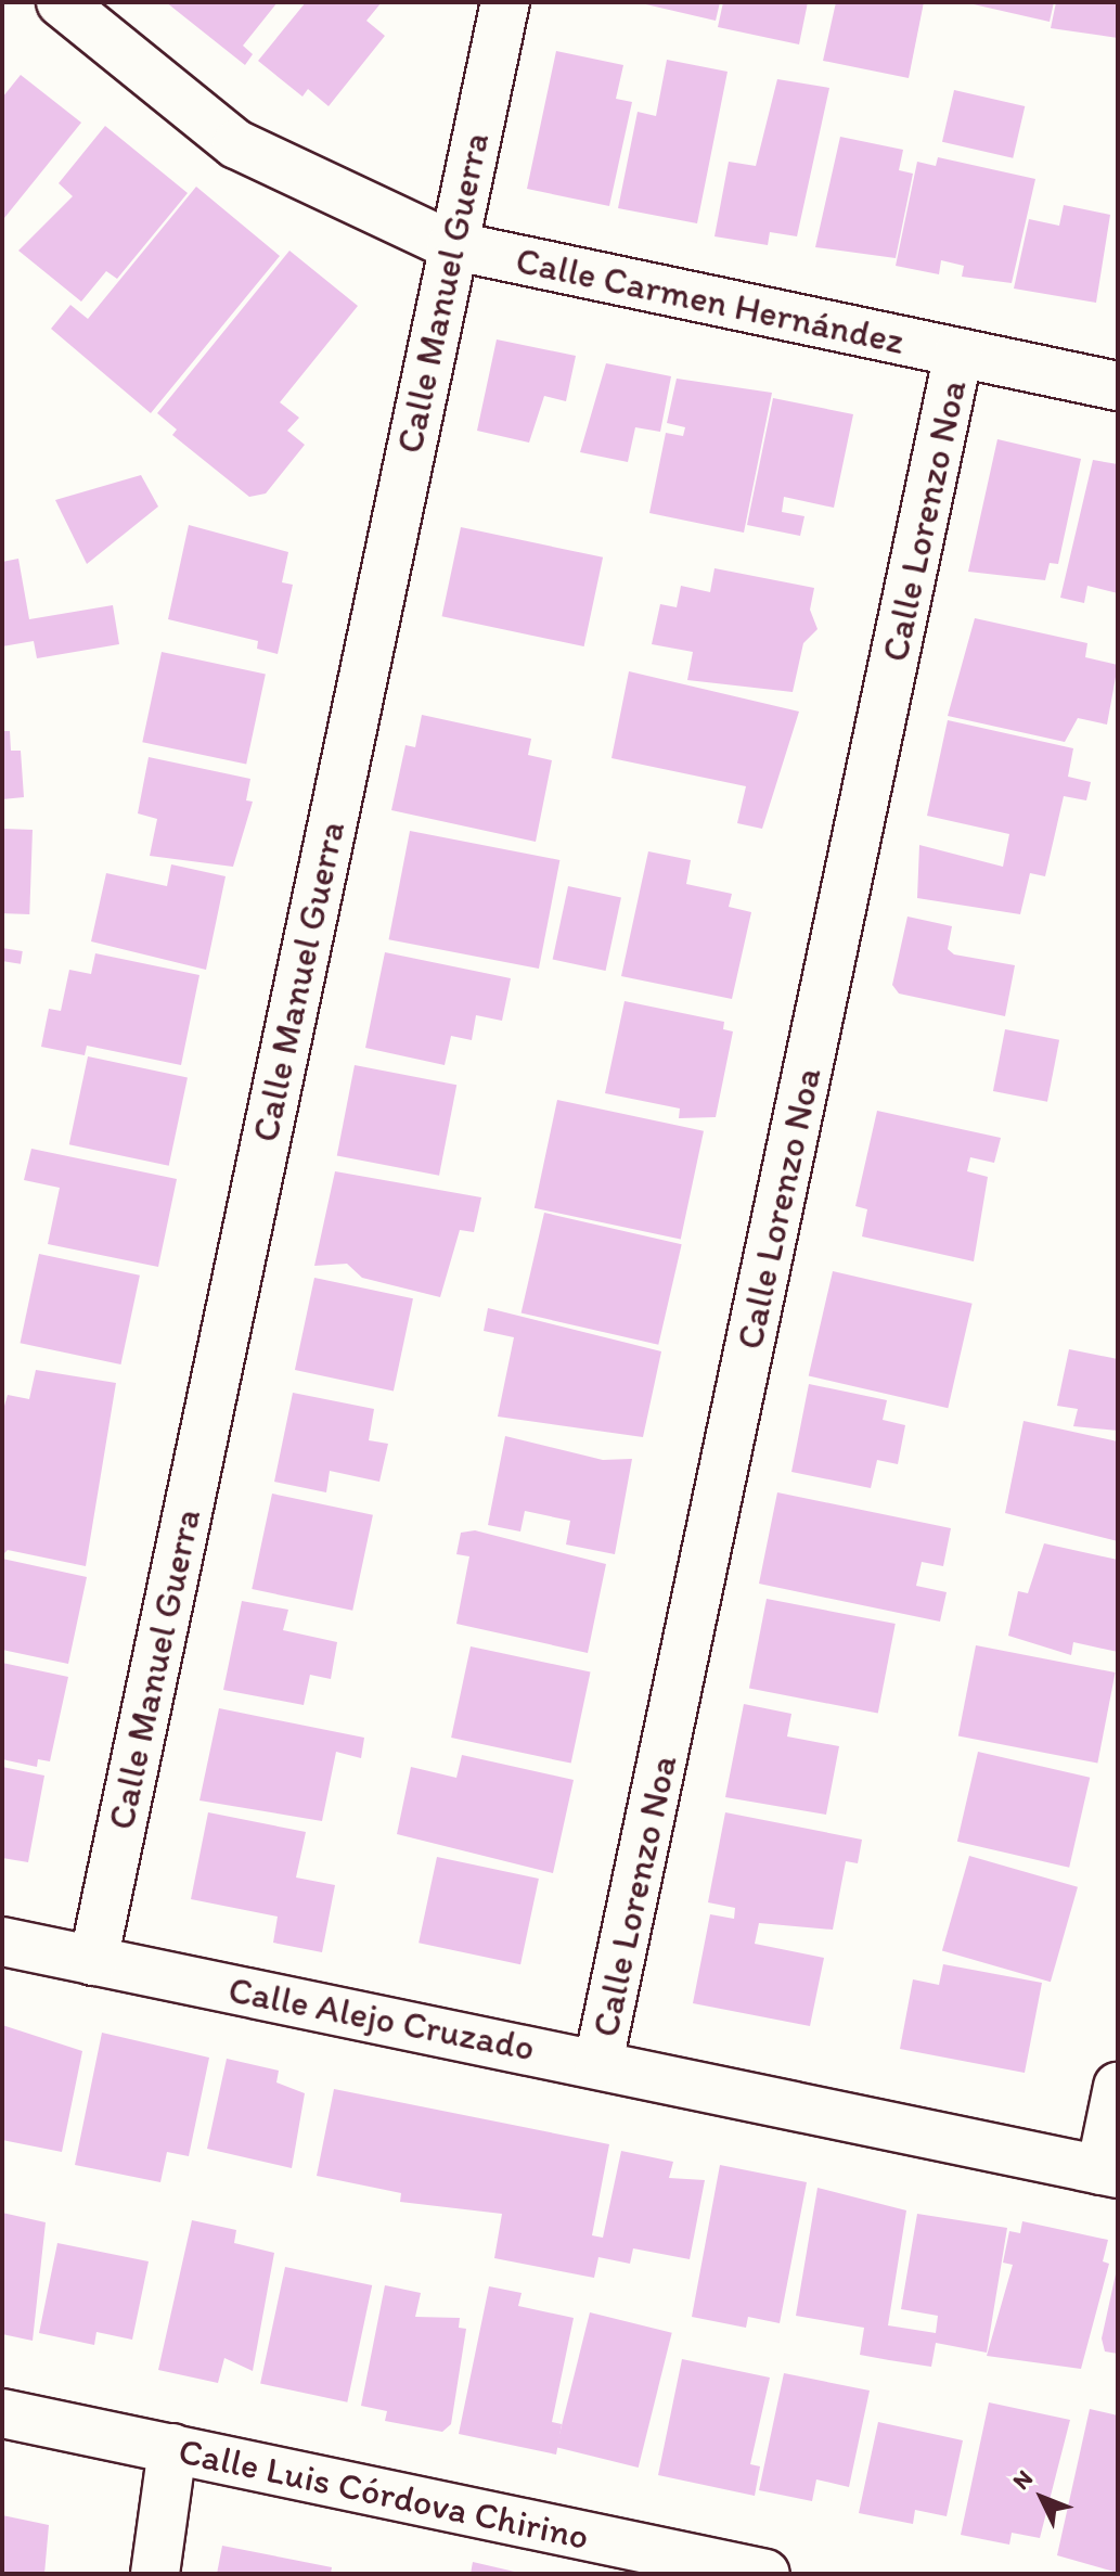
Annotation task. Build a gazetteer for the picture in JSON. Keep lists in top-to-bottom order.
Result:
{
  "streets": {
    "street": [
      "Calle Manuel Guerra",
      "Calle Carmen Hernández",
      "Calle Lorenzo Noa",
      "Calle Alejo Cruzado",
      "Calle Luis Córdova Chirino"
    ]
  },
  "crossings": [
    ["Calle Manuel Guerra", "Calle Carmen Hernández"],
    ["Calle Manuel Guerra", "Calle Alejo Cruzado"],
    ["Calle Carmen Hernández", "Calle Lorenzo Noa"],
    ["Calle Lorenzo Noa", "Calle Alejo Cruzado"]
  ],
  "north": "top left"
}
